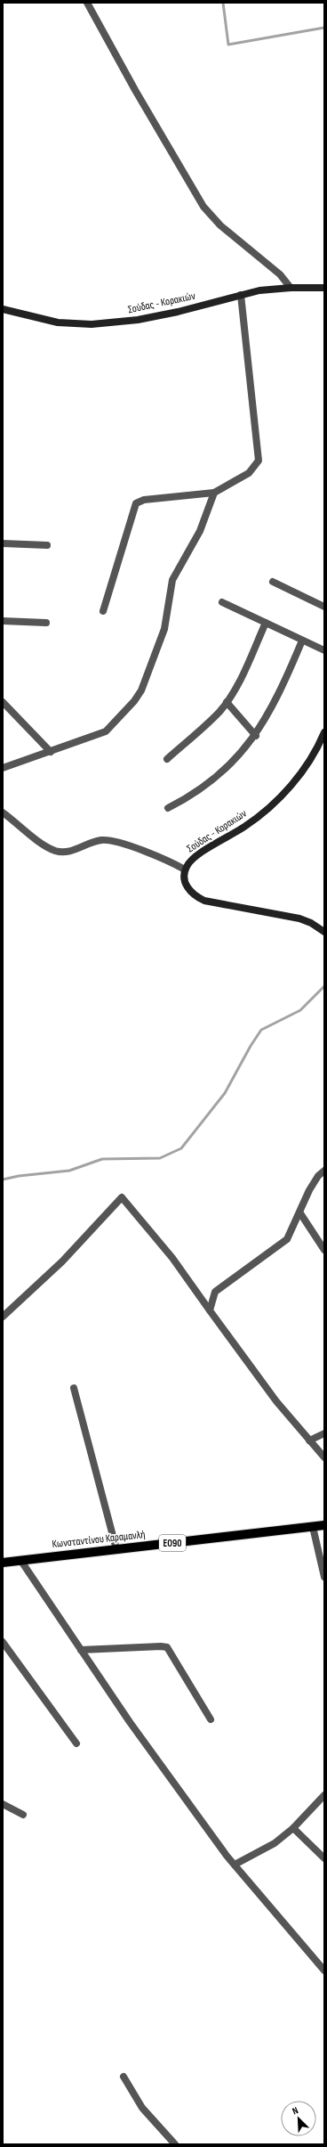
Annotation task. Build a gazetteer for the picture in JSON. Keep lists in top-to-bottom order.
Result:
{
  "streets": {
    "main road": ["Σούδας - Κορακιών", "Κωνσταντίνου Καραμανλή", "ΕΟ90"]
  },
  "north": "top left"
}
